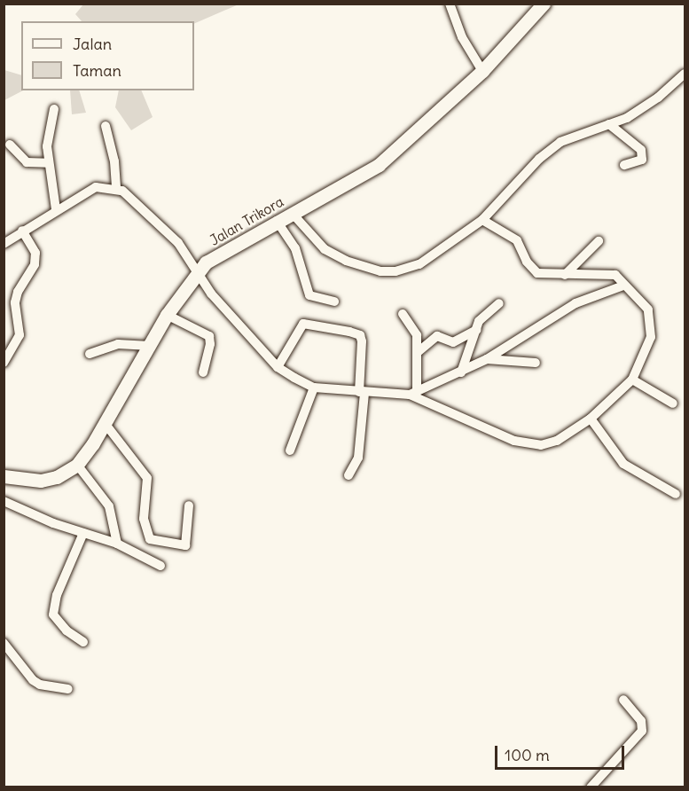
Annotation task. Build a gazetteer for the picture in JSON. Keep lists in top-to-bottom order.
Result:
{
  "streets": {
    "street": ["Jalan Trikora"]
  },
  "legend": ["Jalan", "Taman"],
  "scale_bar": "100 m"
}
